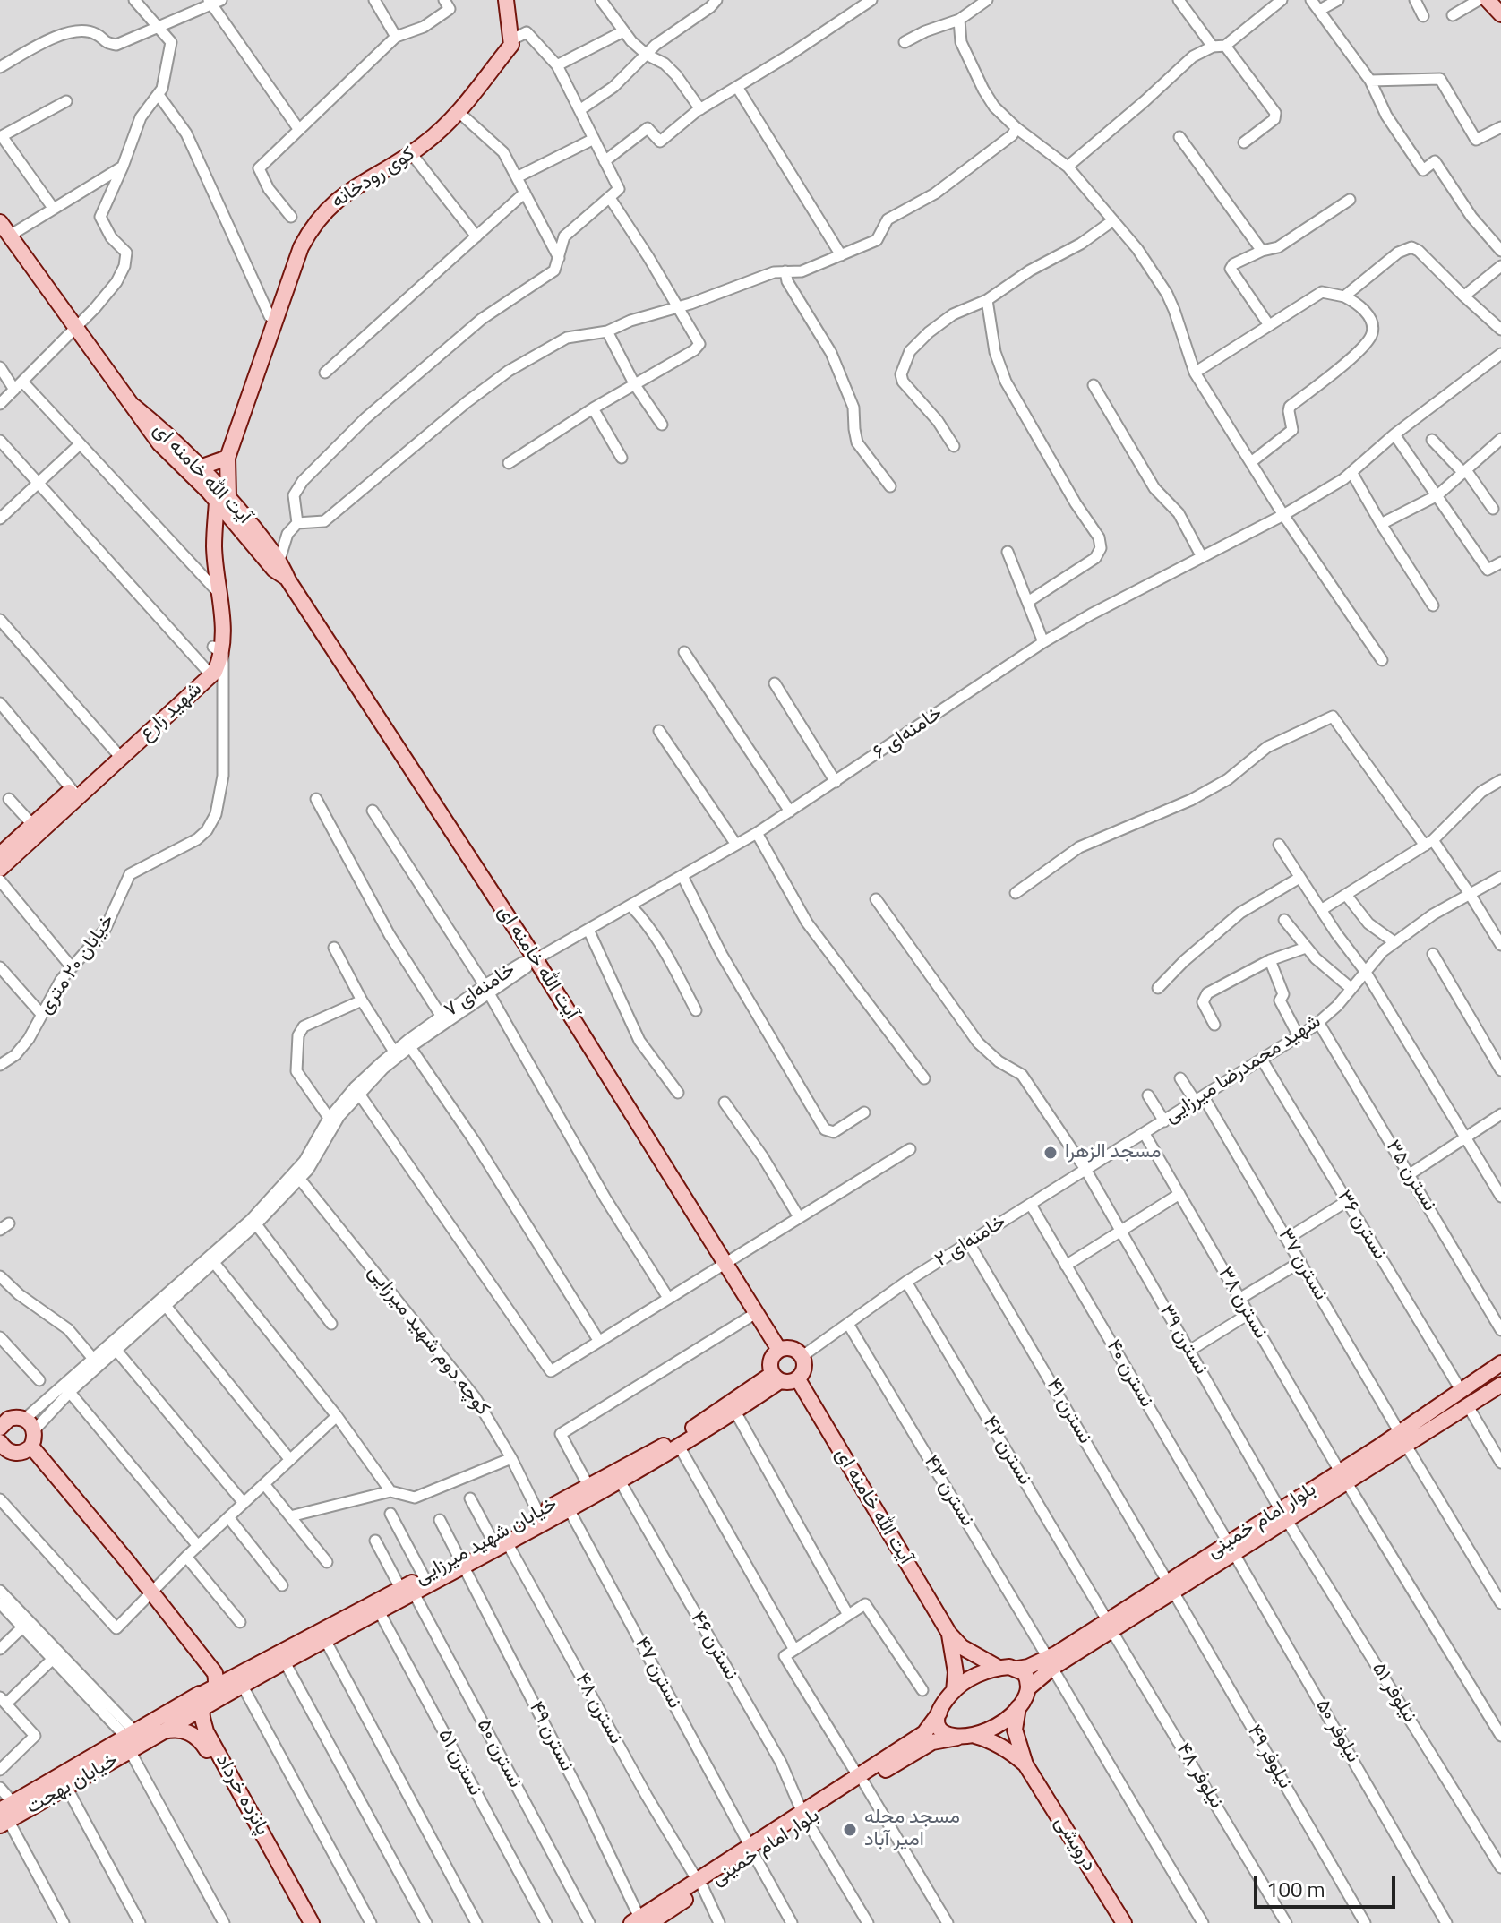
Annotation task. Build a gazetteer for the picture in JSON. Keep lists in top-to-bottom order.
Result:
{
  "streets": {
    "street": [
      "کوی رودخانه",
      "آیت الله خامنه ای",
      "شهید زارع",
      "خامنه‌ای ۶",
      "خیابان ۲۰ متری",
      "خامنه‌ای ۷",
      "شهید محمدرضا میرزایی",
      "نسترن ۳۵",
      "نسترن ۳۶",
      "خامنه‌ای ۲",
      "نسترن ۳۷",
      "نسترن ۳۸",
      "نسترن ۳۹",
      "کوچه دوم شهید میرزایی",
      "نسترن ۴۰",
      "نسترن ۴۱",
      "نسترن ۴۲",
      "نسترن ۴۳",
      "بلوار امام خمینی",
      "خیابان شهید میرزایی",
      "نسترن ۴۶",
      "نسترن ۴۷",
      "نیلوفر ۵۱",
      "نسترن ۴۸",
      "نیلوفر ۵۰",
      "نسترن ۴۹",
      "نسترن ۵۰",
      "نیلوفر ۴۹",
      "نسترن ۵۱",
      "نیلوفر ۴۸",
      "خیابان بهجت",
      "پانزده خرداد",
      "درویشی"
    ]
  },
  "crossings": [
    ["آیت الله خامنه ای", "خامنه‌ای ۶"],
    ["آیت الله خامنه ای", "خامنه‌ای ۷"],
    ["آیت الله خامنه ای", "خامنه‌ای ۲"],
    ["آیت الله خامنه ای", "خیابان شهید میرزایی"],
    ["شهید زارع", "خیابان ۲۰ متری"],
    ["خامنه‌ای ۶", "خامنه‌ای ۷"],
    ["خامنه‌ای ۷", "کوچه دوم شهید میرزایی"],
    ["شهید محمدرضا میرزایی", "نسترن ۳۵"],
    ["شهید محمدرضا میرزایی", "نسترن ۳۶"],
    ["شهید محمدرضا میرزایی", "خامنه‌ای ۲"],
    ["شهید محمدرضا میرزایی", "نسترن ۳۷"],
    ["شهید محمدرضا میرزایی", "نسترن ۳۸"],
    ["نسترن ۳۶", "بلوار امام خمینی"],
    ["خامنه‌ای ۲", "نسترن ۳۸"],
    ["خامنه‌ای ۲", "نسترن ۳۹"],
    ["خامنه‌ای ۲", "نسترن ۴۰"],
    ["خامنه‌ای ۲", "نسترن ۴۱"],
    ["خامنه‌ای ۲", "نسترن ۴۲"],
    ["خامنه‌ای ۲", "نسترن ۴۳"],
    ["خامنه‌ای ۲", "خیابان شهید میرزایی"],
    ["نسترن ۳۷", "بلوار امام خمینی"],
    ["نسترن ۳۸", "بلوار امام خمینی"],
    ["نسترن ۳۹", "بلوار امام خمینی"],
    ["نسترن ۳۹", "نیلوفر ۵۱"],
    ["کوچه دوم شهید میرزایی", "خیابان شهید میرزایی"],
    ["نسترن ۴۰", "بلوار امام خمینی"],
    ["نسترن ۴۰", "نیلوفر ۵۰"],
    ["نسترن ۴۱", "بلوار امام خمینی"],
    ["نسترن ۴۱", "نیلوفر ۴۹"],
    ["نسترن ۴۲", "بلوار امام خمینی"],
    ["نسترن ۴۲", "نیلوفر ۴۸"],
    ["نسترن ۴۳", "بلوار امام خمینی"],
    ["بلوار امام خمینی", "نسترن ۴۶"],
    ["بلوار امام خمینی", "نسترن ۴۷"],
    ["بلوار امام خمینی", "نیلوفر ۵۱"],
    ["بلوار امام خمینی", "نسترن ۴۸"],
    ["بلوار امام خمینی", "نیلوفر ۵۰"],
    ["بلوار امام خمینی", "نسترن ۴۹"],
    ["بلوار امام خمینی", "نیلوفر ۴۹"],
    ["بلوار امام خمینی", "نیلوفر ۴۸"],
    ["خیابان شهید میرزایی", "نسترن ۴۶"],
    ["خیابان شهید میرزایی", "نسترن ۴۷"],
    ["خیابان شهید میرزایی", "نسترن ۴۸"],
    ["خیابان شهید میرزایی", "نسترن ۴۹"],
    ["خیابان شهید میرزایی", "نسترن ۵۰"],
    ["خیابان شهید میرزایی", "نسترن ۵۱"],
    ["خیابان شهید میرزایی", "پانزده خرداد"]
  ],
  "places": ["مسجد الزهرا", "مسجد محله امیر آباد"],
  "scale_bar": "100 m"
}
